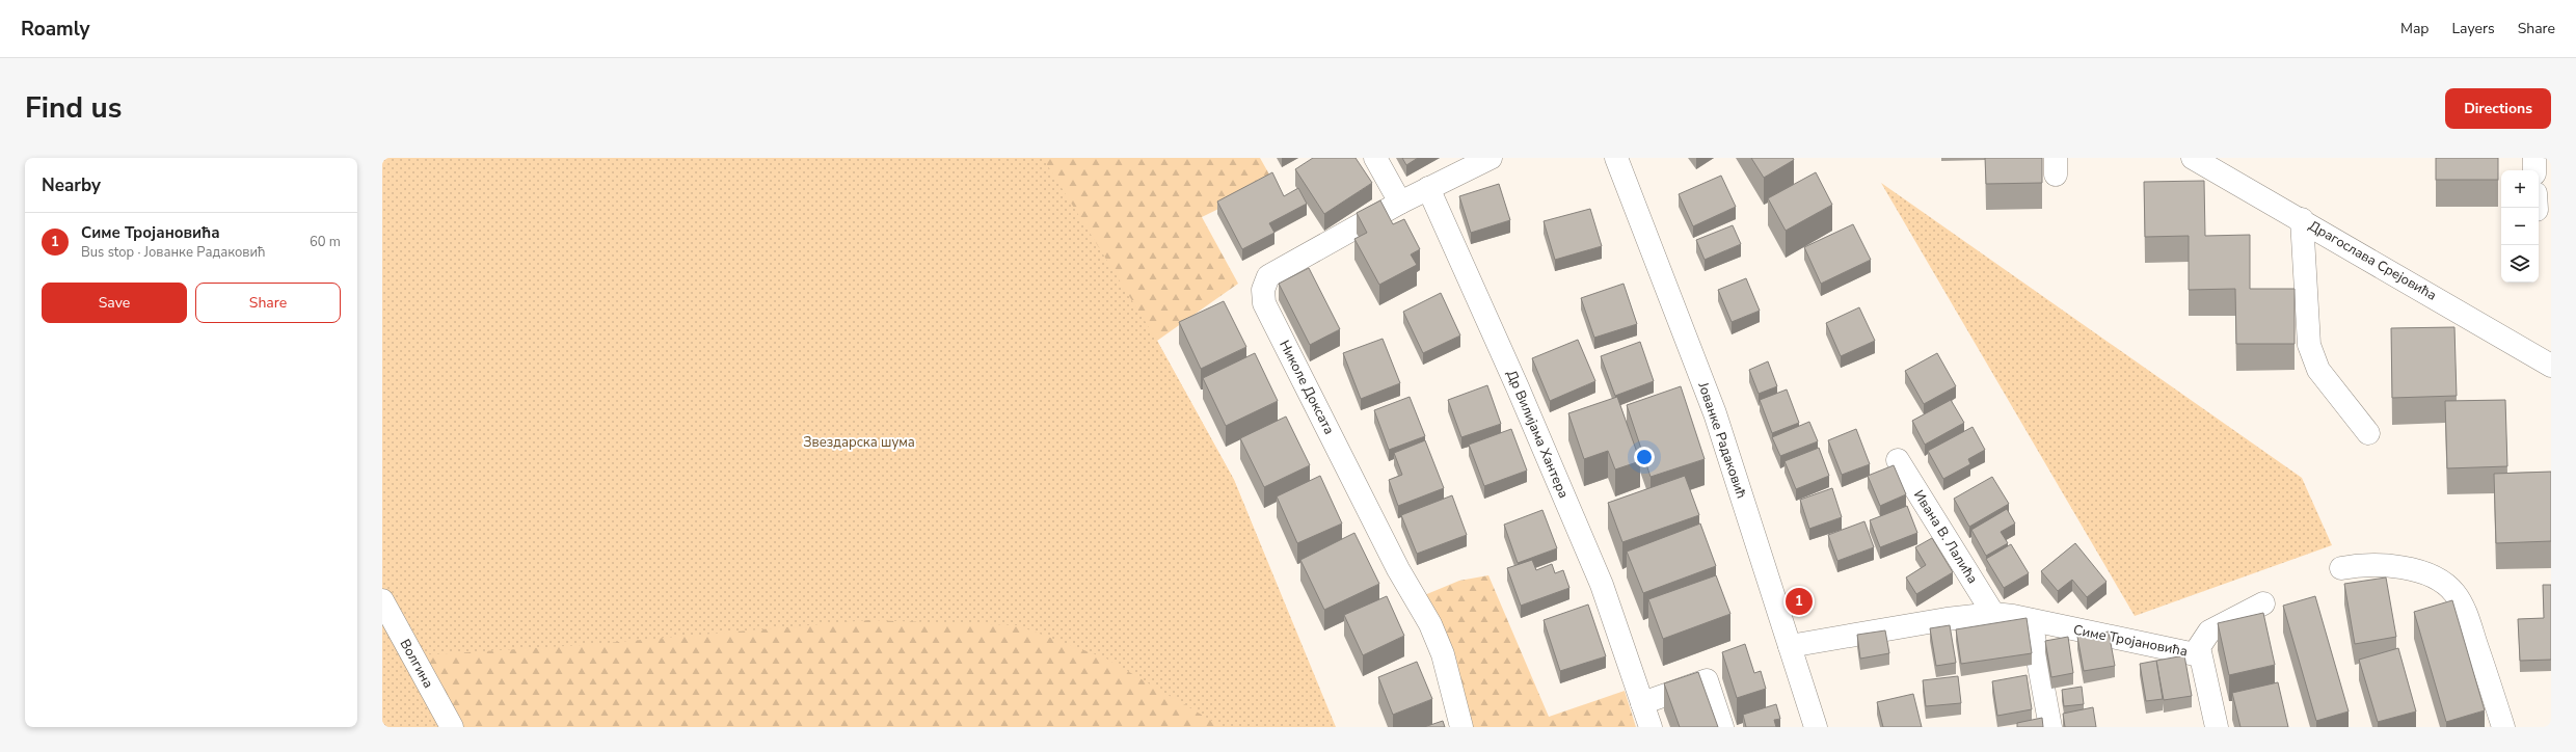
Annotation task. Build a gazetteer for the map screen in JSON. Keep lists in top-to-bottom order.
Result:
{
  "streets": {
    "street": [
      "Драгослава Срејовића",
      "Николе Доксата",
      "Др Вилијама Хантера",
      "Јованке Радаковић",
      "Ивана В. Лалића",
      "Симе Тројановића",
      "Волгина"
    ]
  },
  "crossings": [
    ["Николе Доксата", "Др Вилијама Хантера"],
    ["Јованке Радаковић", "Симе Тројановића"],
    ["Ивана В. Лалића", "Симе Тројановића"]
  ],
  "parks": ["Звездарска шума"],
  "page": {
    "header": "Roamly",
    "nav": ["Map", "Layers", "Share"],
    "title": "Find us",
    "buttons": [
      "Directions",
      ["Save", "Share"]
    ],
    "heading": "Nearby",
    "map_buttons": ["+", "−"],
    "list": [
      {
        "mark": "1",
        "name": "Симе Тројановића",
        "note": "Bus stop · Јованке Радаковић",
        "value": "60 m"
      }
    ],
    "pins": "1"
  }
}
